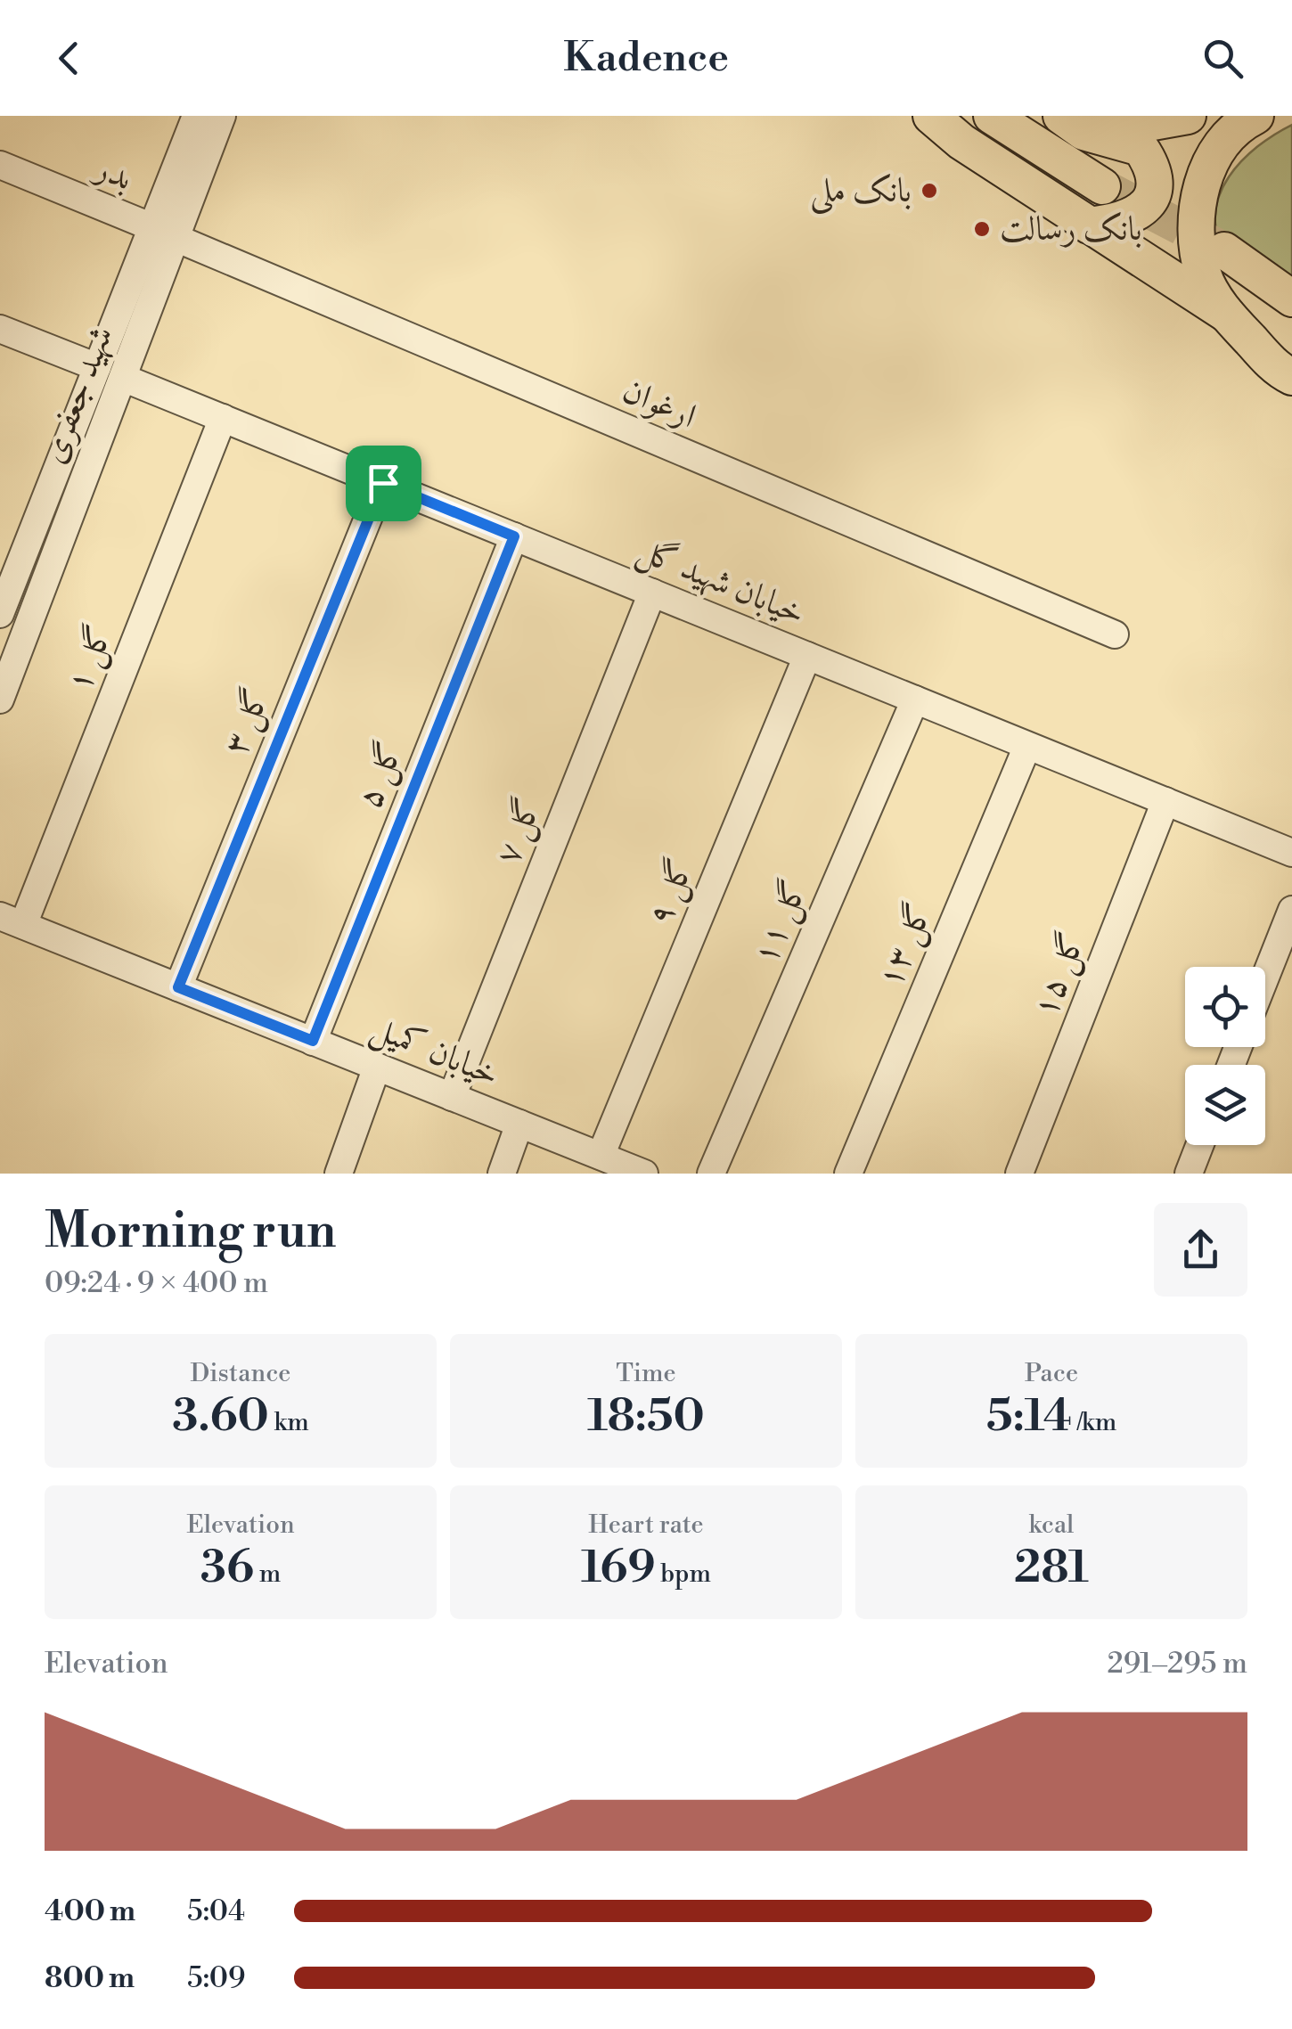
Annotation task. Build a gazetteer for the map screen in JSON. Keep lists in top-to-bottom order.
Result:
{
  "streets": {
    "street": [
      "بدر",
      "شهید جعفری",
      "ارغوان",
      "خیابان شهید گل",
      "گل ۱",
      "گل ۳",
      "گل ۵",
      "گل ۷",
      "گل ۹",
      "گل ۱۱",
      "گل ۱۳",
      "گل ۱۵",
      "خیابان کمیل"
    ]
  },
  "crossings": [
    ["بدر", "شهید جعفری"],
    ["بدر", "ارغوان"],
    ["شهید جعفری", "ارغوان"],
    ["شهید جعفری", "خیابان شهید گل"],
    ["خیابان شهید گل", "گل ۱"],
    ["خیابان شهید گل", "گل ۳"],
    ["خیابان شهید گل", "گل ۵"],
    ["خیابان شهید گل", "گل ۷"],
    ["خیابان شهید گل", "گل ۹"],
    ["خیابان شهید گل", "گل ۱۱"],
    ["خیابان شهید گل", "گل ۱۳"],
    ["خیابان شهید گل", "گل ۱۵"],
    ["گل ۱", "خیابان کمیل"],
    ["گل ۳", "خیابان کمیل"],
    ["گل ۵", "خیابان کمیل"],
    ["گل ۷", "خیابان کمیل"],
    ["گل ۹", "خیابان کمیل"]
  ],
  "places": ["بانک ملی", "بانک رسالت"],
  "page": {
    "header": "Kadence",
    "heading": ["Morning run", "09:24 · 9 × 400 m"],
    "stats": [
      ["Distance", "3.60 km"],
      ["Time", "18:50"],
      ["Pace", "5:14 /km"],
      ["Elevation", "36 m"],
      ["Heart rate", "169 bpm"],
      ["kcal", "281"]
    ],
    "chart": ["Elevation", "291–295 m"],
    "list": [
      {
        "name": "400 m",
        "note": "5:04"
      },
      {
        "name": "800 m",
        "note": "5:09"
      }
    ]
  }
}
